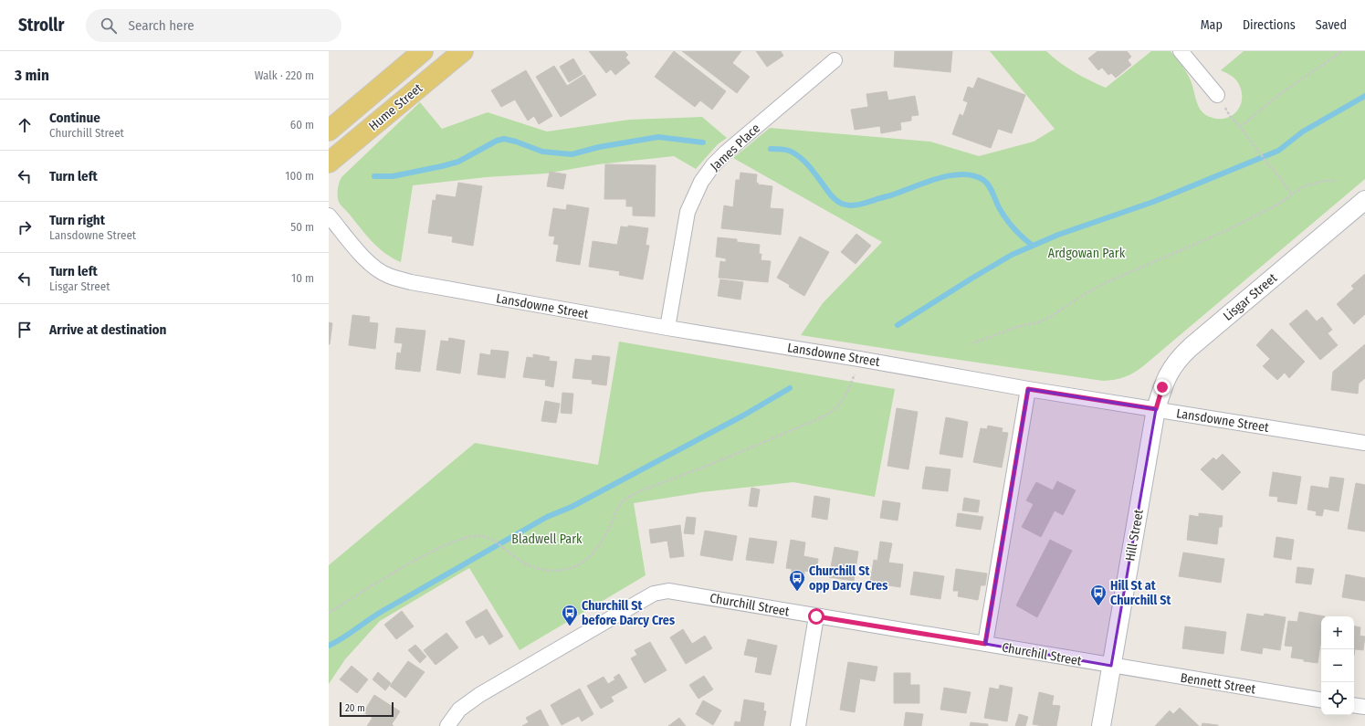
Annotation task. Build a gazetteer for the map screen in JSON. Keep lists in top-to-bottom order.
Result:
{
  "streets": {
    "main road": ["Hume Street"],
    "street": [
      "James Place",
      "Lisgar Street",
      "Lansdowne Street",
      "Hill Street",
      "Churchill Street",
      "Bennett Street"
    ]
  },
  "crossings": [
    ["James Place", "Lansdowne Street"],
    ["Lisgar Street", "Lansdowne Street"],
    ["Lisgar Street", "Hill Street"],
    ["Lansdowne Street", "Hill Street"],
    ["Hill Street", "Churchill Street"],
    ["Hill Street", "Bennett Street"],
    ["Churchill Street", "Bennett Street"]
  ],
  "parks": ["Ardgowan Park", "Bladwell Park"],
  "places": {
    "bus stop": ["Churchill St opp Darcy Cres", "Hill St at Churchill St", "Churchill St before Darcy Cres"]
  },
  "scale_bar": "20 m",
  "page": {
    "header": "Strollr",
    "search": "Search here",
    "nav": ["Map", "Directions", "Saved"],
    "heading": ["3 min", "Walk · 220 m"],
    "list": [
      ["Continue", "Churchill Street", "60 m"],
      ["Turn left", "100 m"],
      ["Turn right", "Lansdowne Street", "50 m"],
      ["Turn left", "Lisgar Street", "10 m"],
      "Arrive at destination"
    ],
    "map_buttons": ["+", "−"],
    "scale": "20 m"
  }
}
